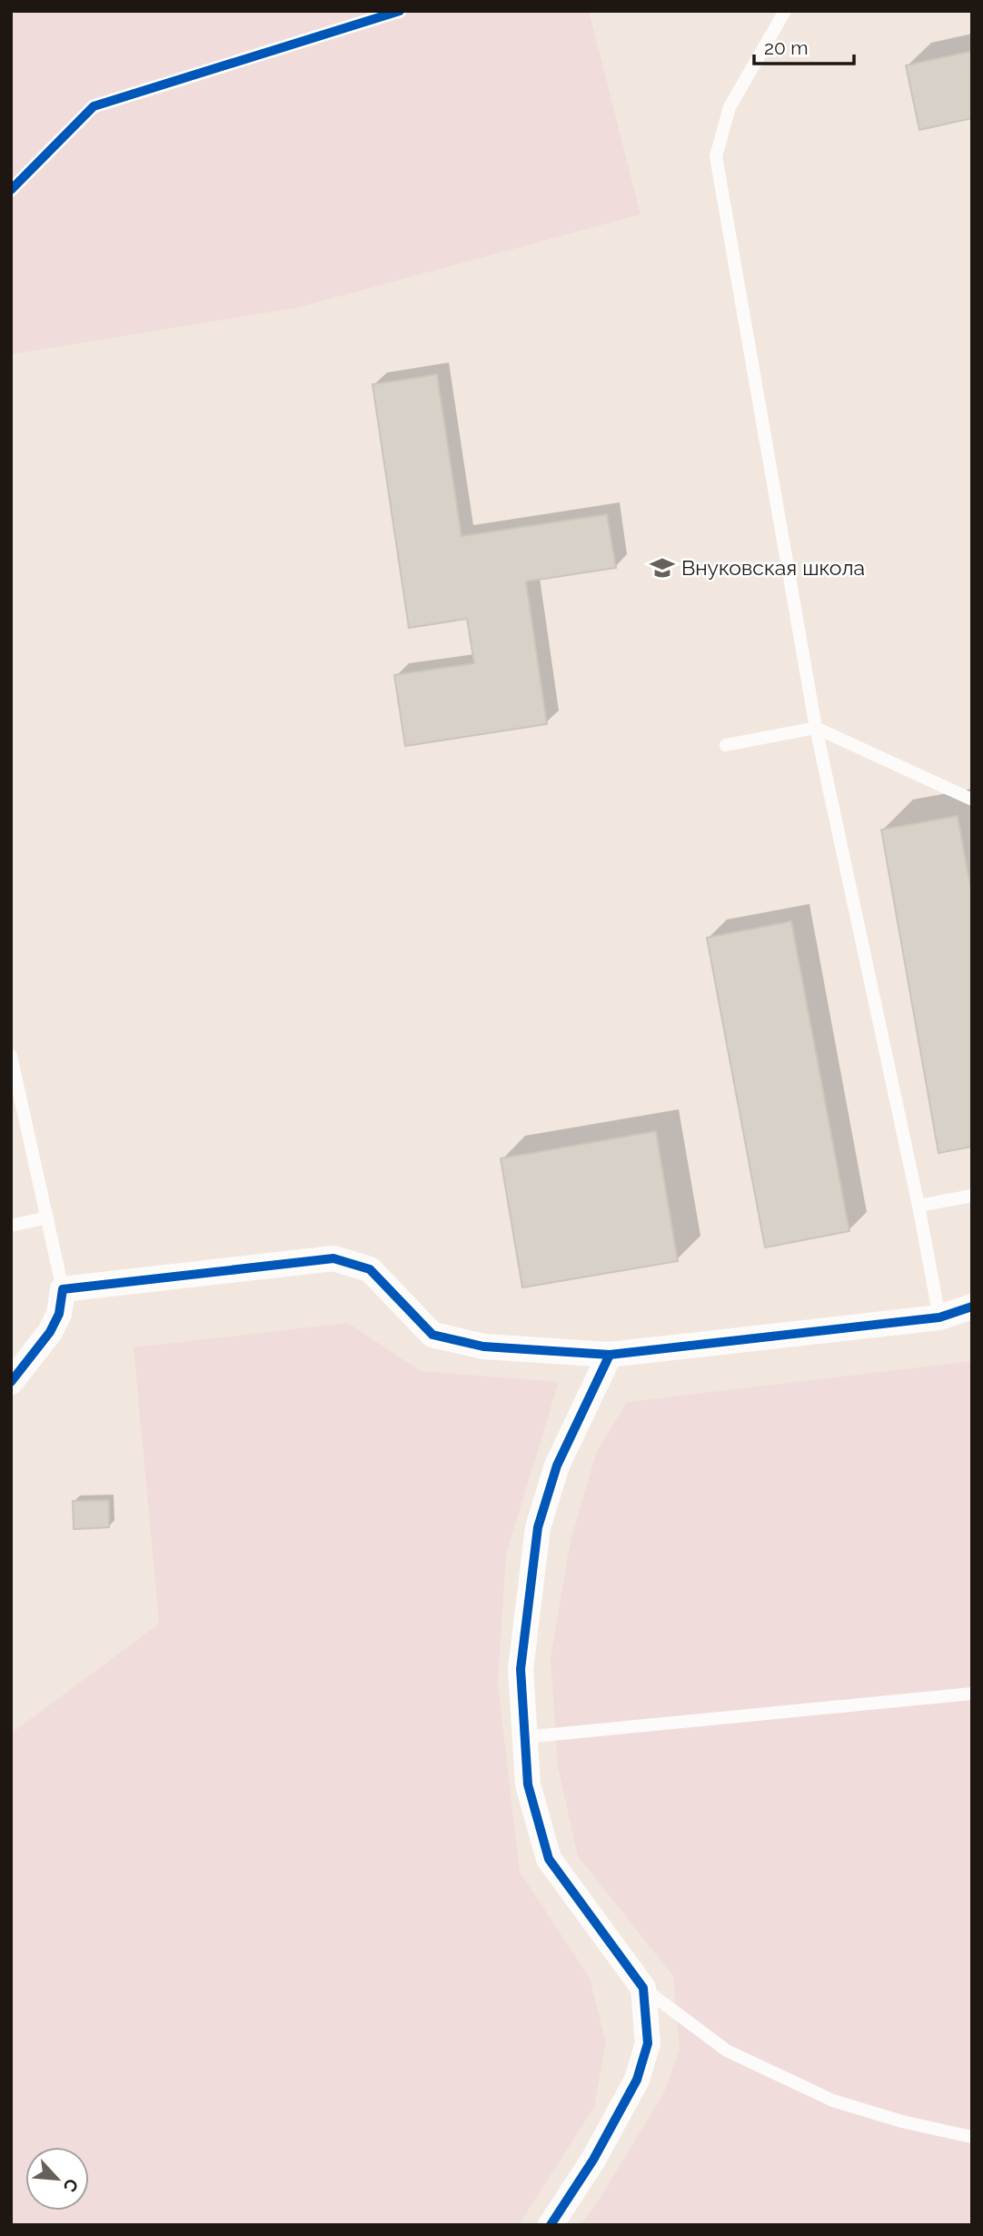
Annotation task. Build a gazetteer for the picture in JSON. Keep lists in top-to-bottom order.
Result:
{
  "places": {
    "school or university": ["Внуковская школа"]
  },
  "scale_bar": "20 m",
  "north": "bottom right"
}
